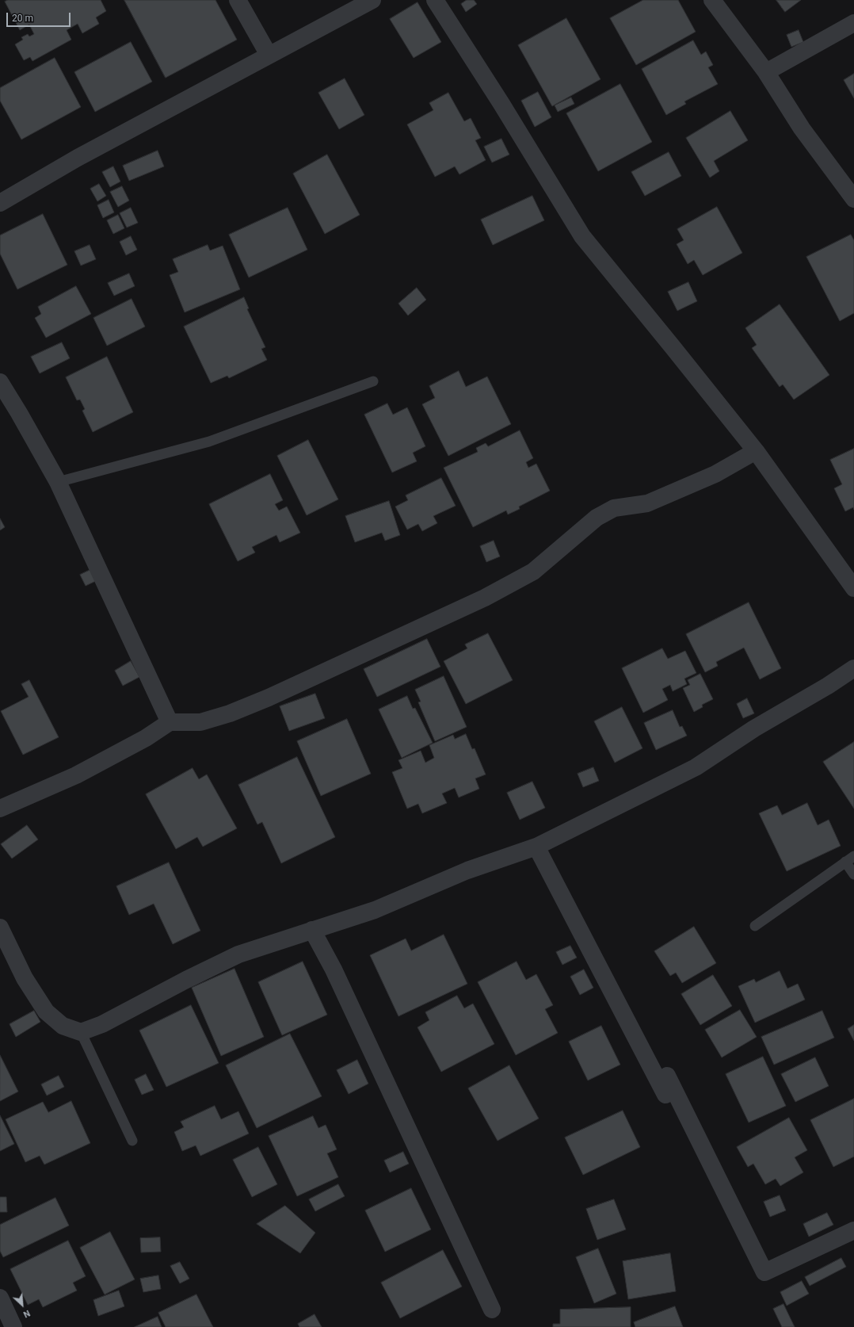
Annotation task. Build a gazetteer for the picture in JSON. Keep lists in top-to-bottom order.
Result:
{
  "scale_bar": "20 m",
  "north": "bottom right"
}
